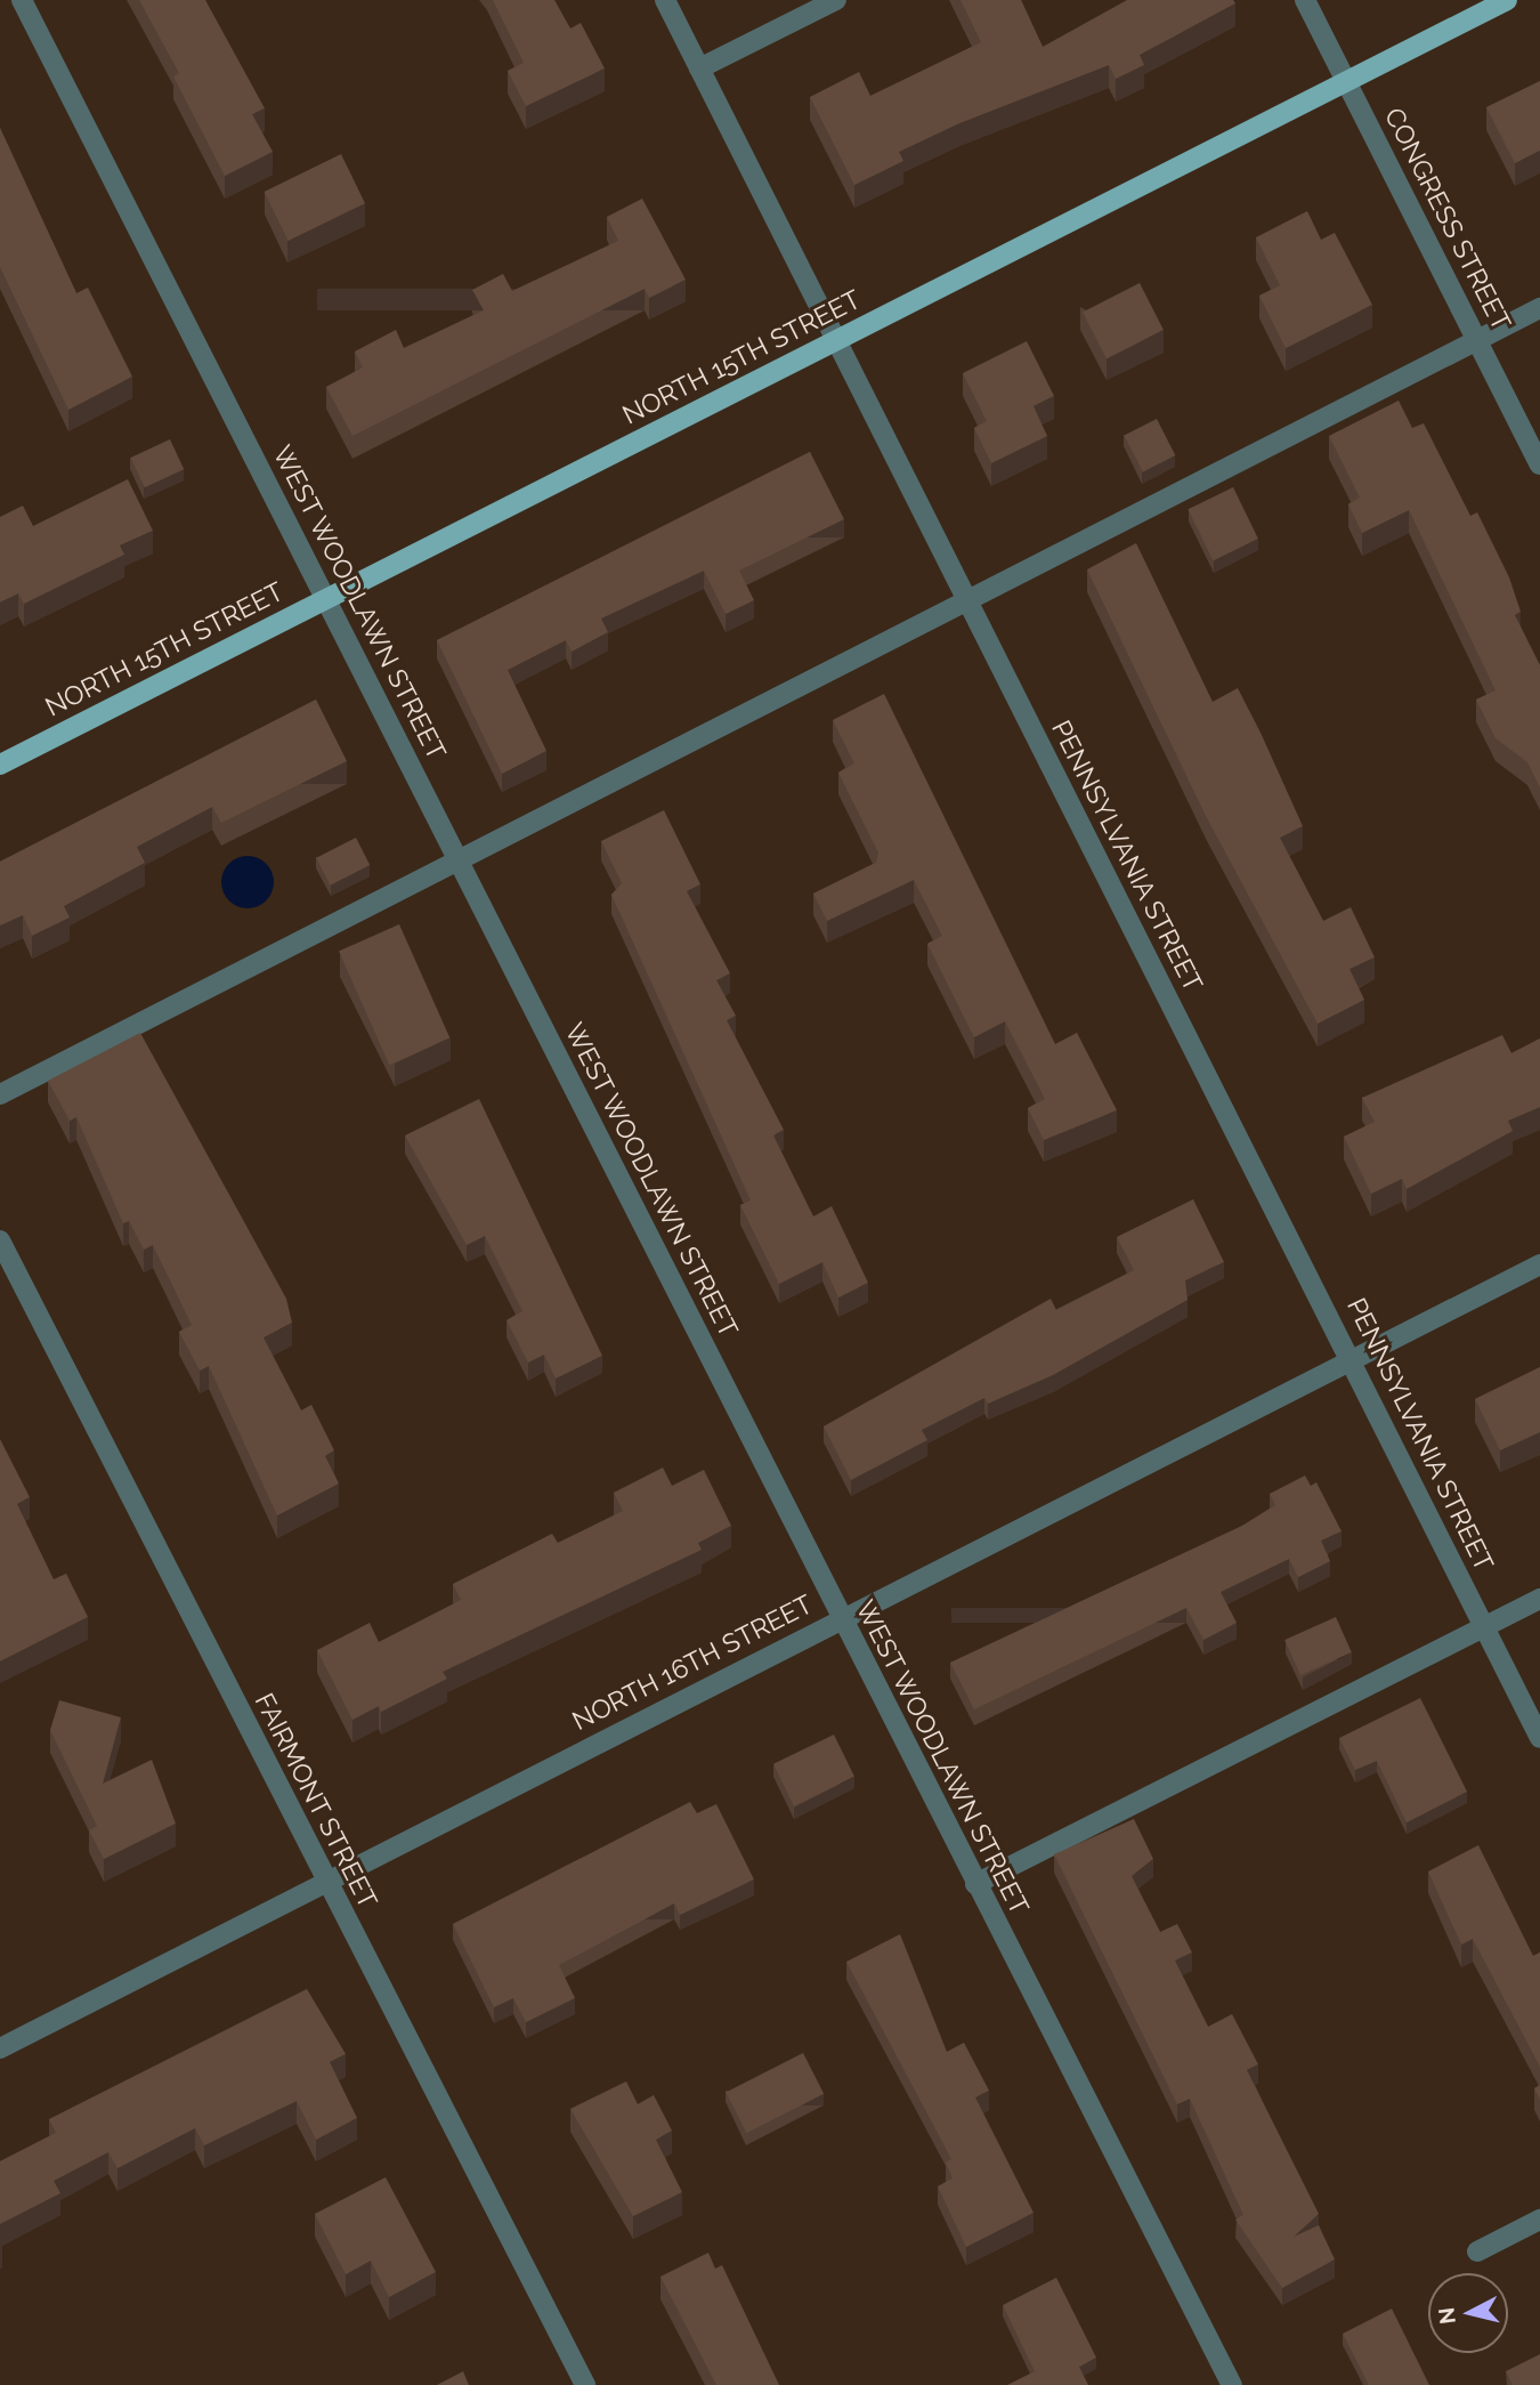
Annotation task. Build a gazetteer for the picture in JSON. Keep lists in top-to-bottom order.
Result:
{
  "streets": {
    "main road": ["NORTH 15TH STREET"],
    "street": [
      "CONGRESS STREET",
      "WEST WOODLAWN STREET",
      "PENNSYLVANIA STREET",
      "NORTH 16TH STREET",
      "FAIRMONT STREET"
    ]
  },
  "crossings": [
    ["CONGRESS STREET", "NORTH 15TH STREET"],
    ["NORTH 15TH STREET", "WEST WOODLAWN STREET"],
    ["NORTH 15TH STREET", "PENNSYLVANIA STREET"],
    ["WEST WOODLAWN STREET", "NORTH 16TH STREET"],
    ["PENNSYLVANIA STREET", "NORTH 16TH STREET"],
    ["NORTH 16TH STREET", "FAIRMONT STREET"]
  ],
  "north": "left"
}
